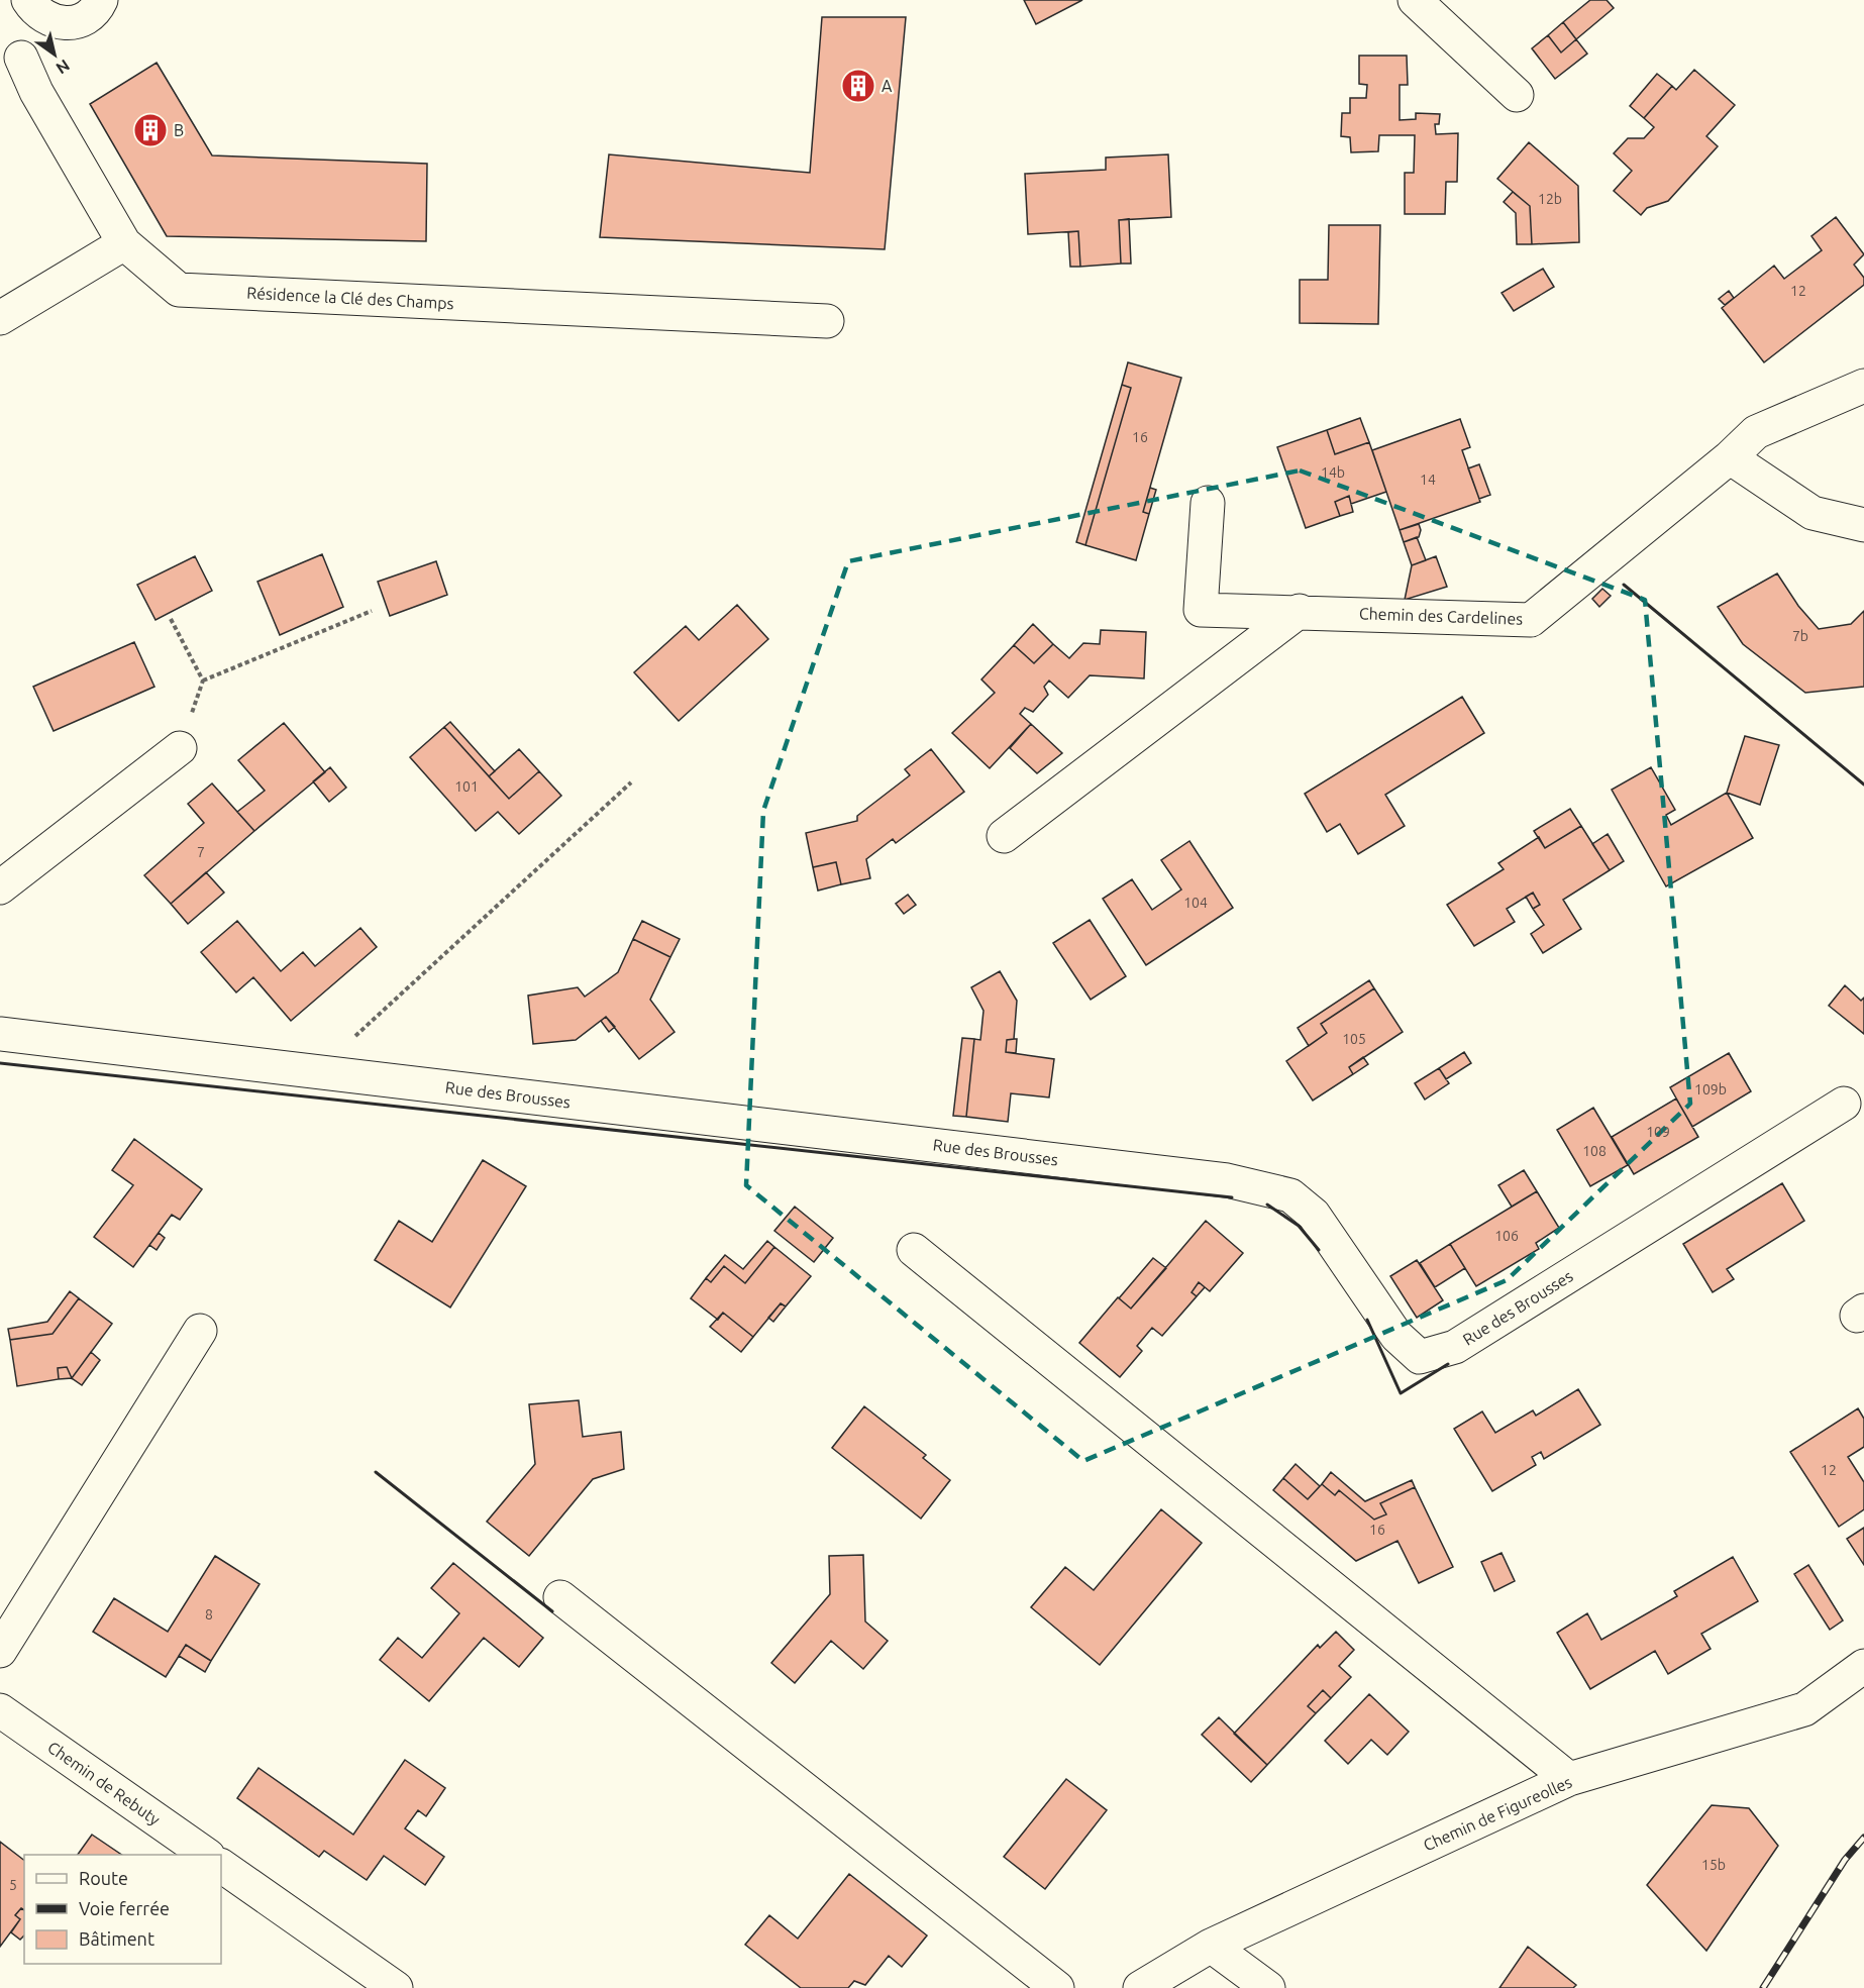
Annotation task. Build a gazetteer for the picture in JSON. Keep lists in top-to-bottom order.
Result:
{
  "streets": {
    "street": [
      "Résidence la Clé des Champs",
      "Chemin des Cardelines",
      "Rue des Brousses",
      "Chemin de Rebuty",
      "Chemin de Figureolles"
    ]
  },
  "places": {
    "building": ["A", "B"]
  },
  "house_numbers": [
    "12b",
    "12",
    "16",
    "14b",
    "14",
    "7b",
    "101",
    "7",
    "104",
    "105",
    "109b",
    "109",
    "108",
    "106",
    "12",
    "16",
    "8",
    "15b",
    "5"
  ],
  "legend": ["Route", "Voie ferrée", "Bâtiment"],
  "north": "bottom right"
}
